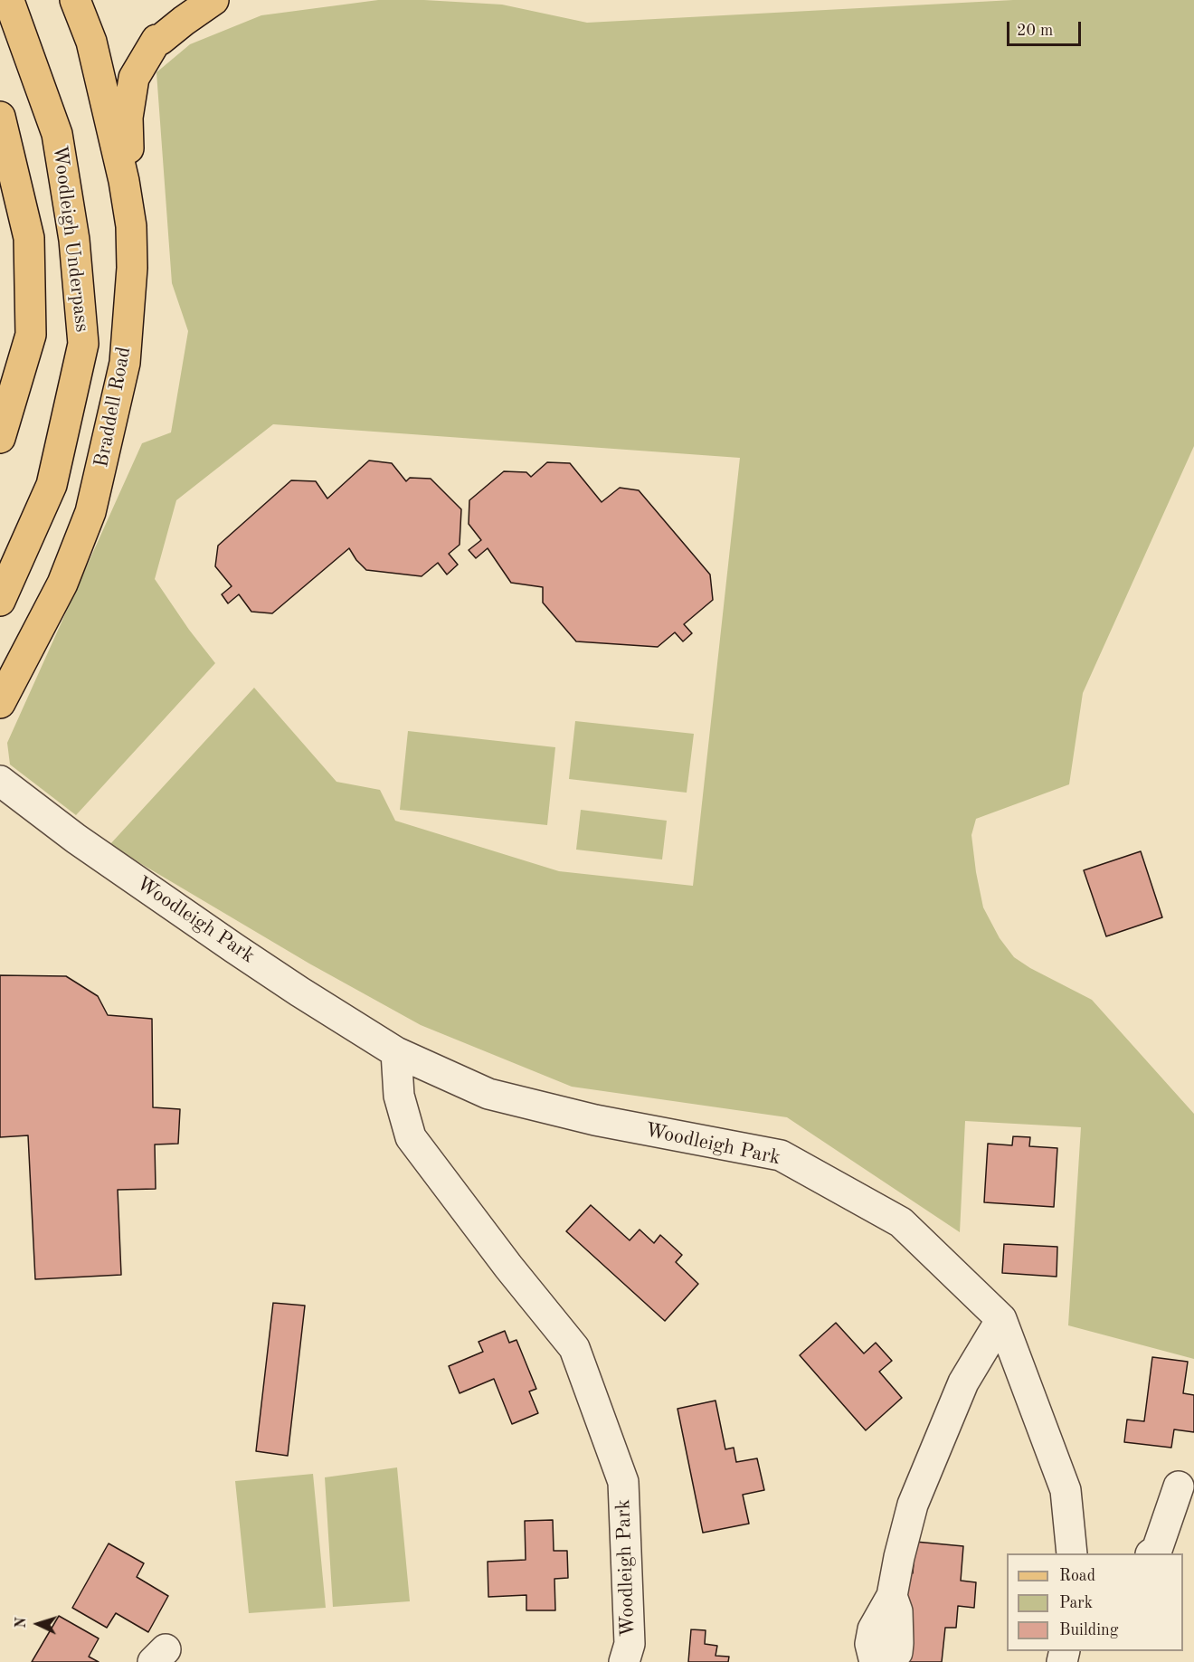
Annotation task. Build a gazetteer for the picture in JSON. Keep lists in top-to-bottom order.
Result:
{
  "streets": {
    "main road": ["Woodleigh Underpass", "Braddell Road"],
    "street": ["Woodleigh Park"]
  },
  "legend": ["Road", "Park", "Building"],
  "scale_bar": "20 m",
  "north": "left"
}
